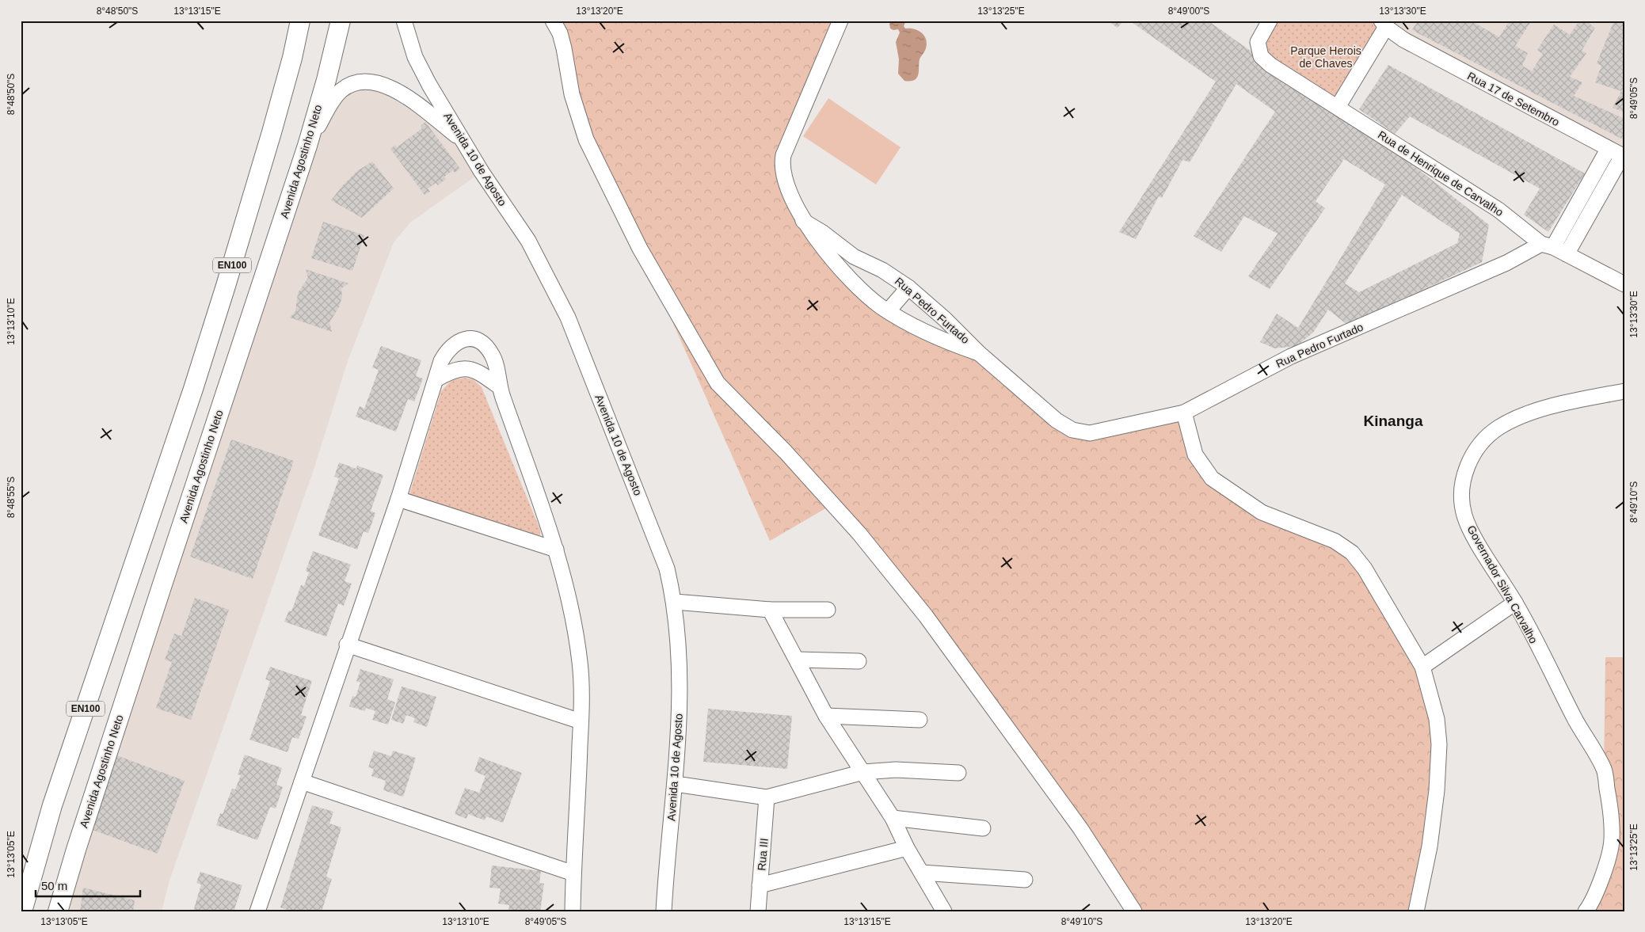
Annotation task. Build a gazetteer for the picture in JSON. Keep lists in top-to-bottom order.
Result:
{
  "streets": {
    "main road": ["Avenida Agostinho Neto", "EN100"],
    "street": [
      "Rua 17 de Setembro",
      "Avenida 10 de Agosto",
      "Rua de Henrique de Carvalho",
      "Rua Pedro Furtado",
      "Governador Silva Carvalho",
      "Rua III"
    ]
  },
  "crossings": [
    ["Rua de Henrique de Carvalho", "Rua Pedro Furtado"]
  ],
  "districts": ["Kinanga"],
  "parks": ["Parque Herois de Chaves"],
  "scale_bar": "50 m",
  "coordinates": [
    "8°48'50\"S",
    "13°13'15\"E",
    "13°13'20\"E",
    "13°13'25\"E",
    "8°49'00\"S",
    "13°13'30\"E",
    "8°49'05\"S",
    "13°13'10\"E",
    "8°48'55\"S",
    "8°49'10\"S",
    "13°13'05\"E"
  ]
}
